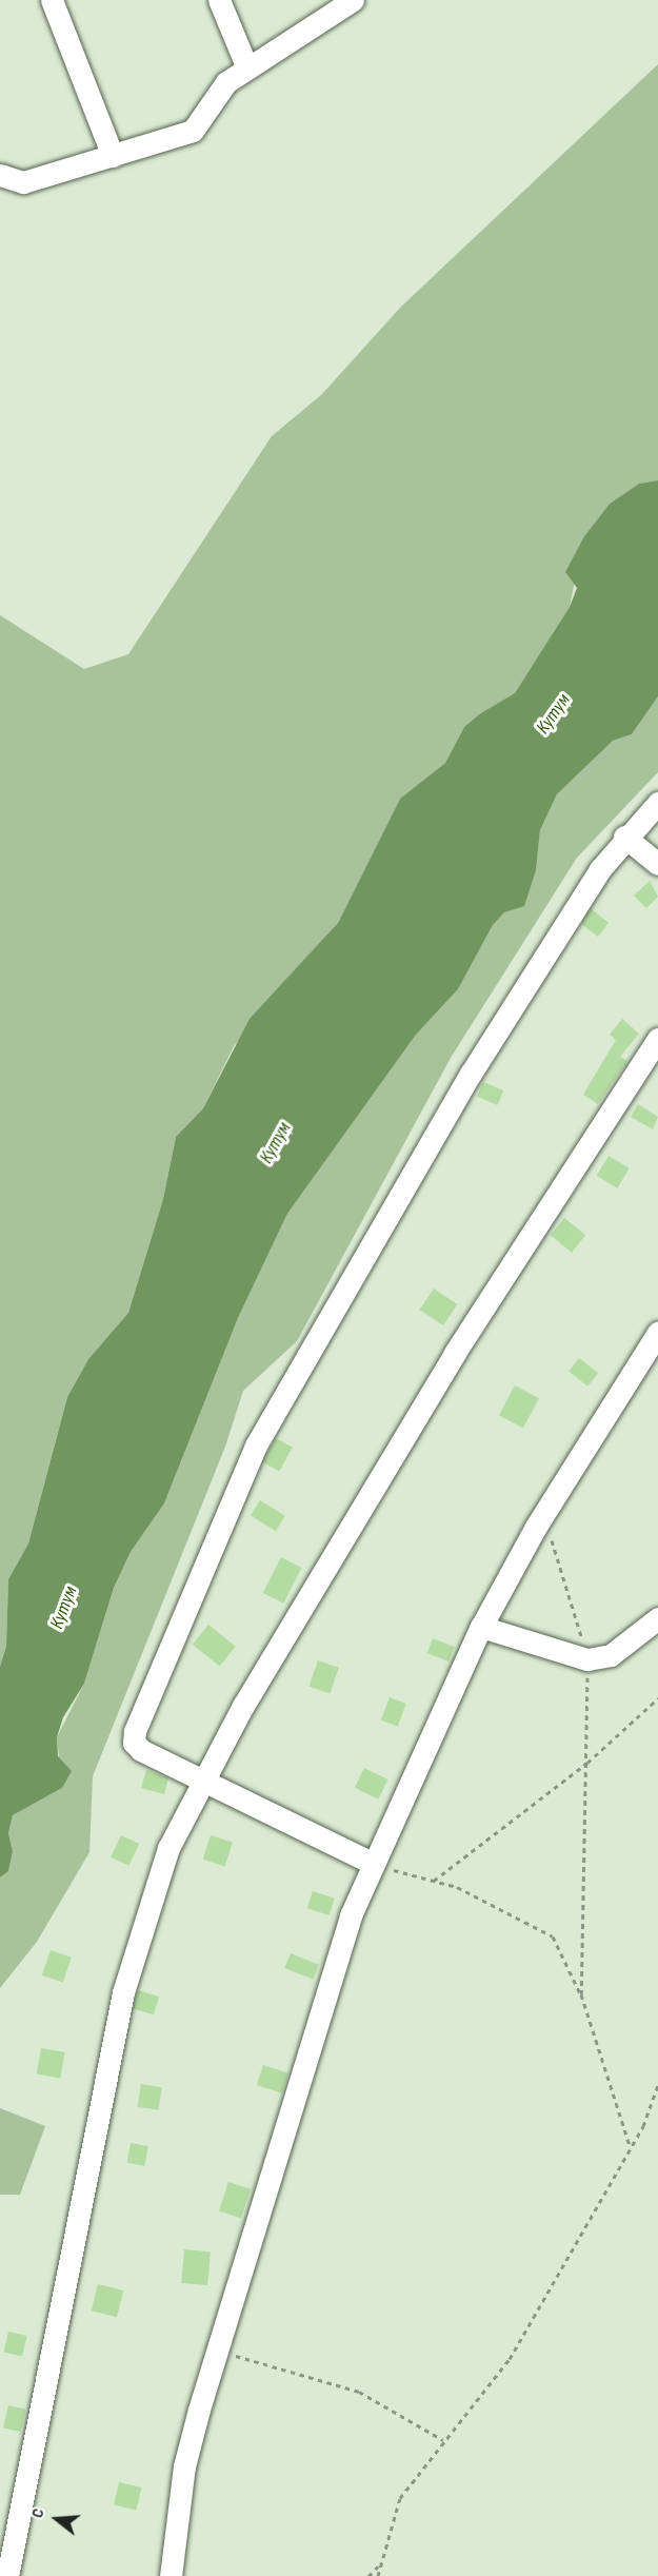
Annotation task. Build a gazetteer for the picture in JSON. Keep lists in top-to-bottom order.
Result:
{
  "water": ["Кутум"],
  "north": "left"
}
